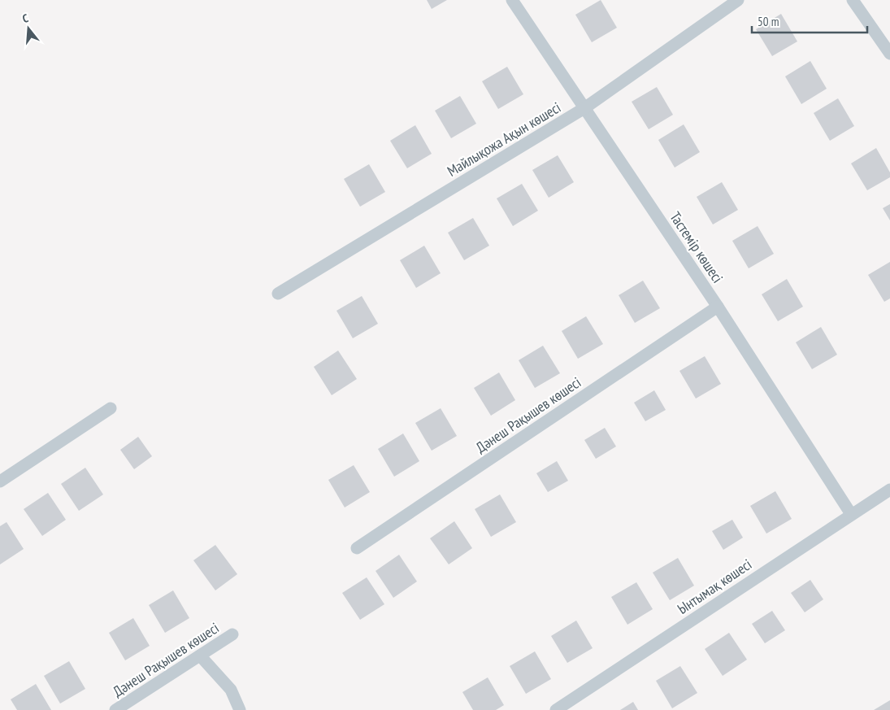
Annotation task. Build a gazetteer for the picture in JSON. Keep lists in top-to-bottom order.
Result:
{
  "streets": {
    "street": [
      "Майлықожа Ақын көшесі",
      "Тастемір көшесі",
      "Дәнеш Рақышев көшесі",
      "Ынтымақ көшесі"
    ]
  },
  "crossings": [
    ["Майлықожа Ақын көшесі", "Тастемір көшесі"],
    ["Тастемір көшесі", "Дәнеш Рақышев көшесі"],
    ["Тастемір көшесі", "Ынтымақ көшесі"]
  ],
  "scale_bar": "50 m",
  "north": "top"
}
